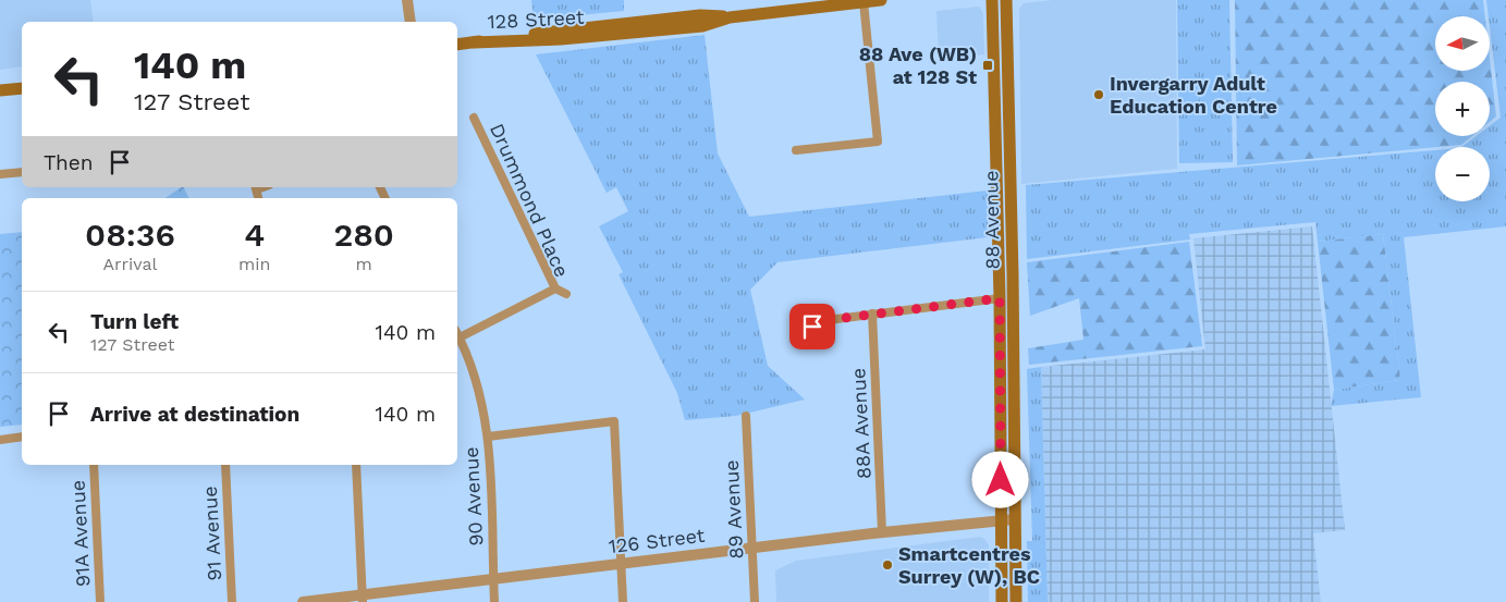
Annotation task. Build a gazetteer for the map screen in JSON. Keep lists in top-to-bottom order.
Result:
{
  "streets": {
    "main road": ["128 Street", "88 Avenue"],
    "street": [
      "Drummond Place",
      "88A Avenue",
      "90 Avenue",
      "89 Avenue",
      "91A Avenue",
      "91 Avenue",
      "126 Street"
    ]
  },
  "crossings": [
    ["Drummond Place", "90 Avenue"],
    ["88 Avenue", "126 Street"],
    ["88A Avenue", "126 Street"],
    ["90 Avenue", "126 Street"],
    ["89 Avenue", "126 Street"]
  ],
  "places": {
    "transit": ["88 Ave (WB) at 128 St"],
    "other": ["Invergarry Adult Education Centre", "Smartcentres Surrey (W), BC"]
  },
  "north": "left",
  "page": {
    "map_buttons": ["+", "−"],
    "turn": ["140 m", "127 Street"],
    "then": "Then",
    "eta": [
      "08:36",
      "Arrival",
      "4",
      "min",
      "280",
      "m"
    ],
    "list": [
      {
        "name": "Turn left",
        "note": "127 Street",
        "value": "140 m"
      },
      {
        "name": "Arrive at destination",
        "value": "140 m"
      }
    ]
  }
}
